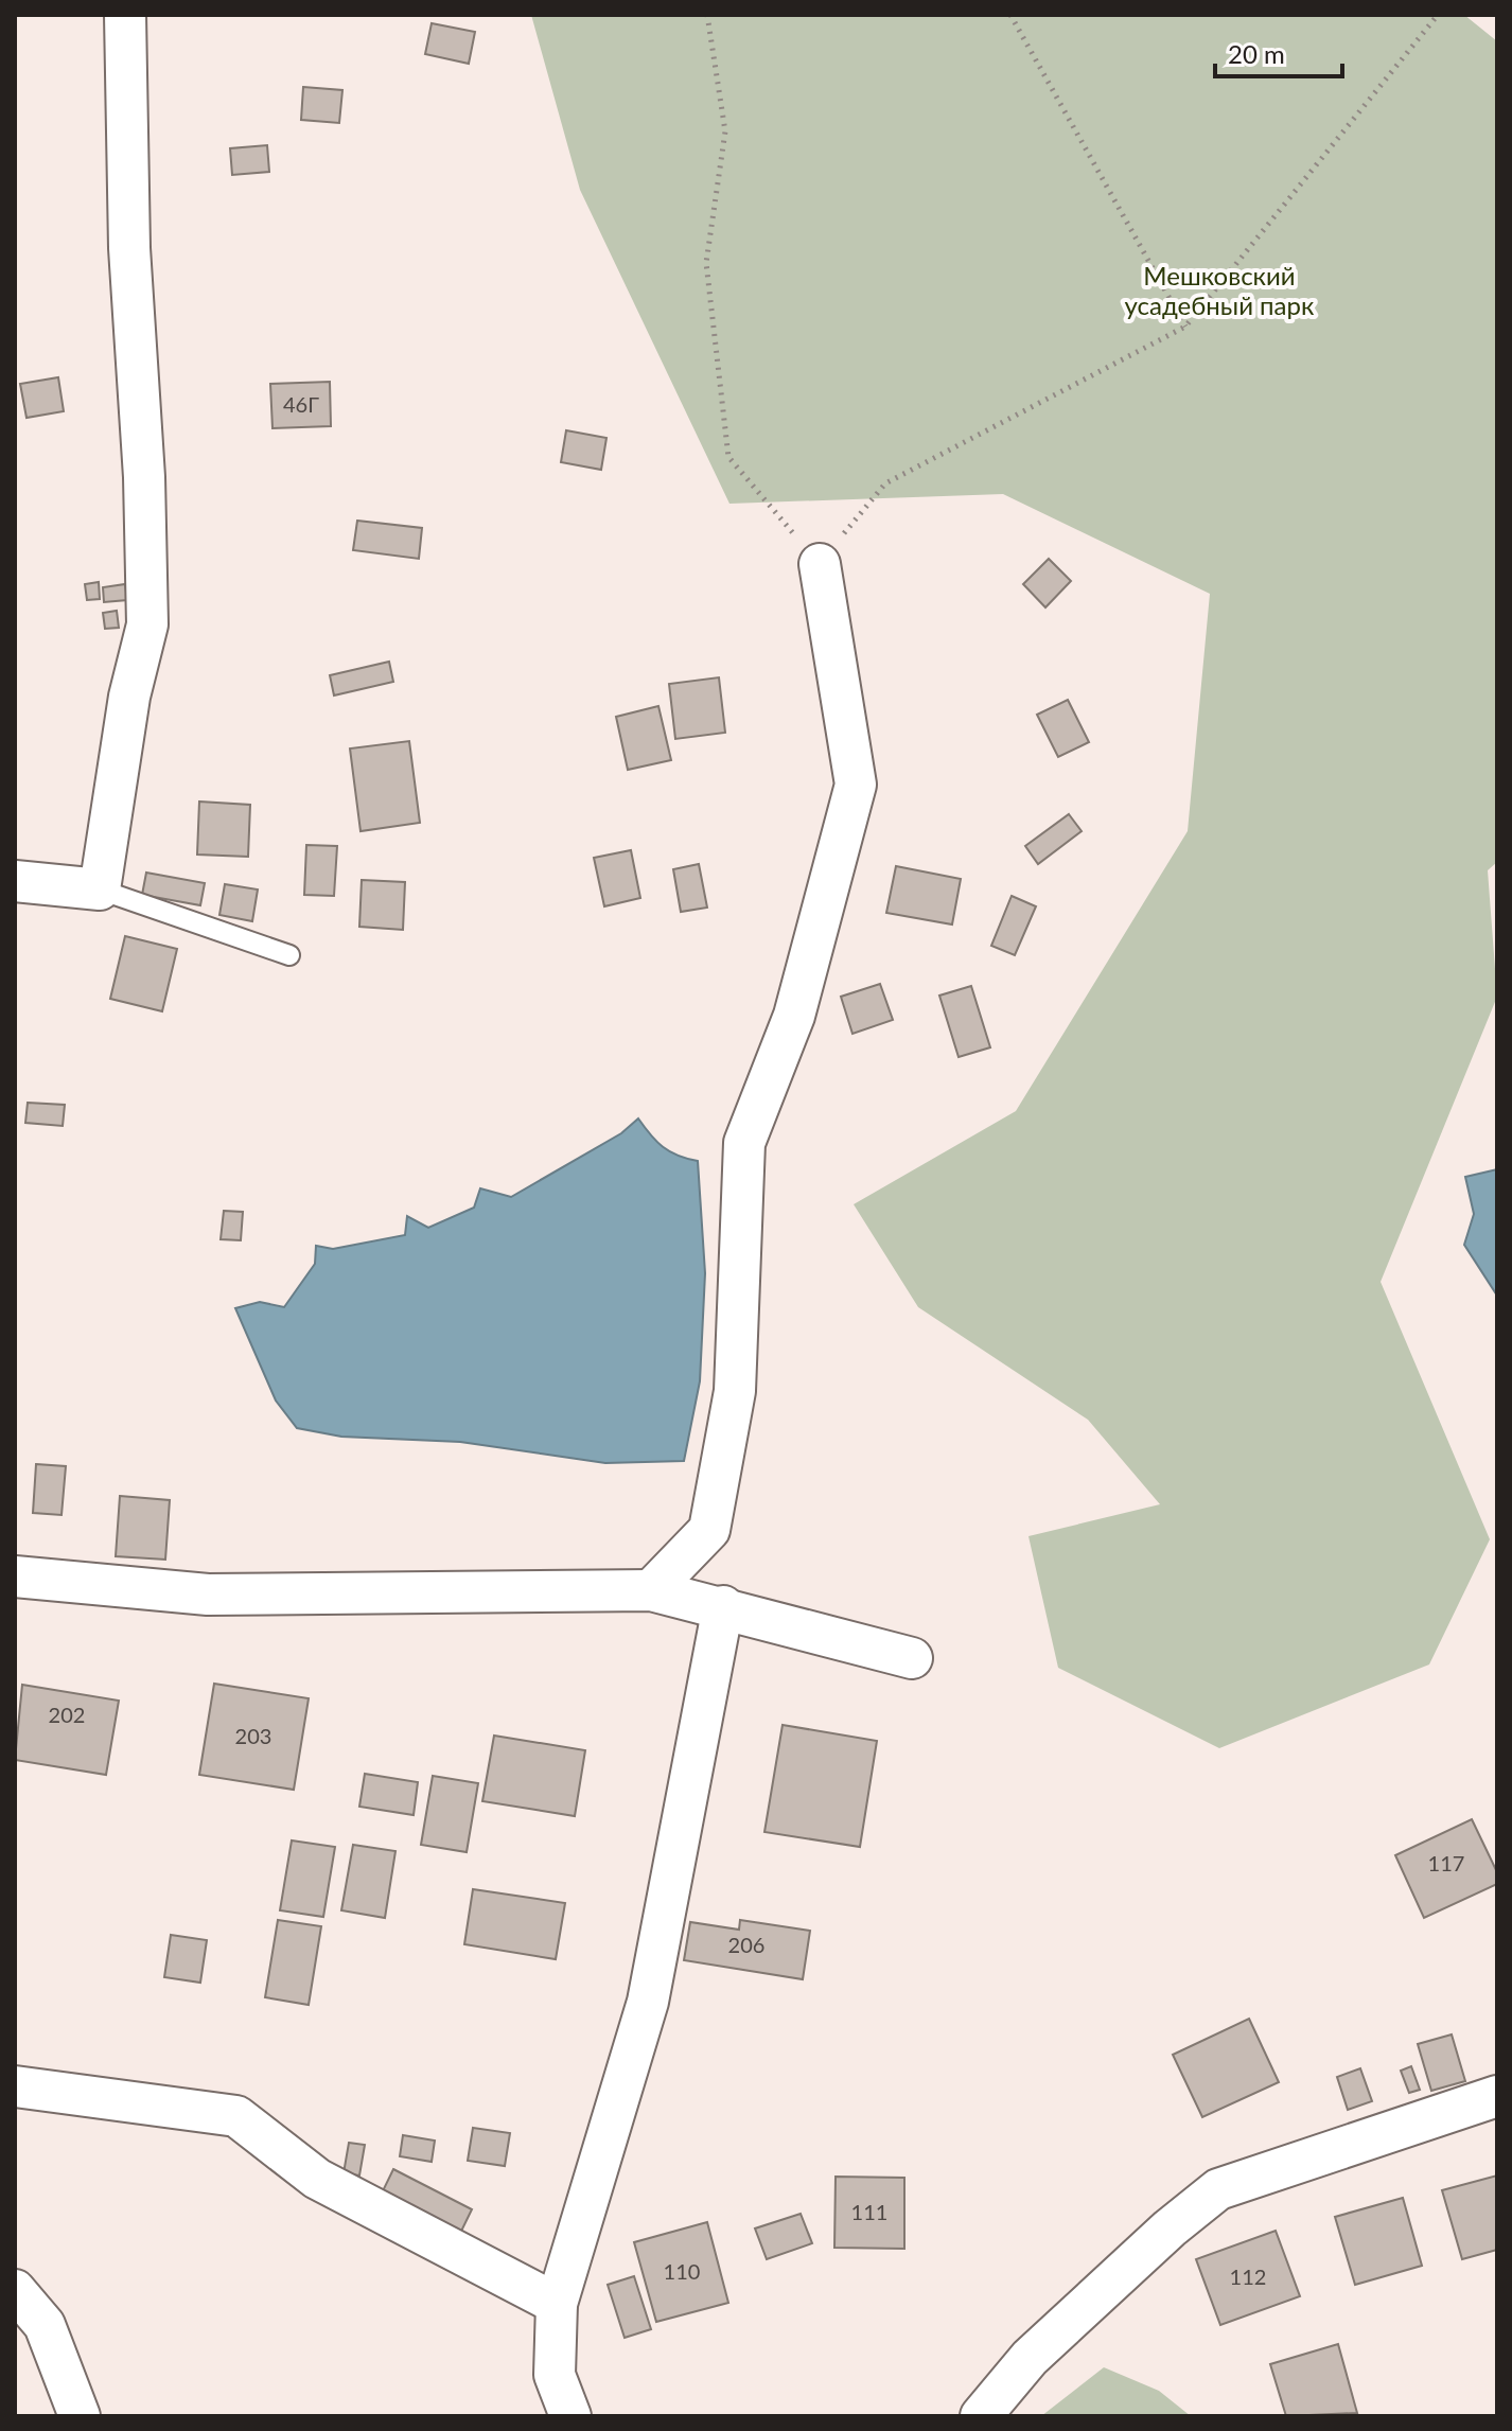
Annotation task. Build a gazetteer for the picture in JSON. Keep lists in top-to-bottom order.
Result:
{
  "parks": ["Мешковский усадебный парк"],
  "house_numbers": [
    "46Г",
    "202",
    "203",
    "117",
    "206",
    "111",
    "110",
    "112"
  ],
  "scale_bar": "20 m"
}
